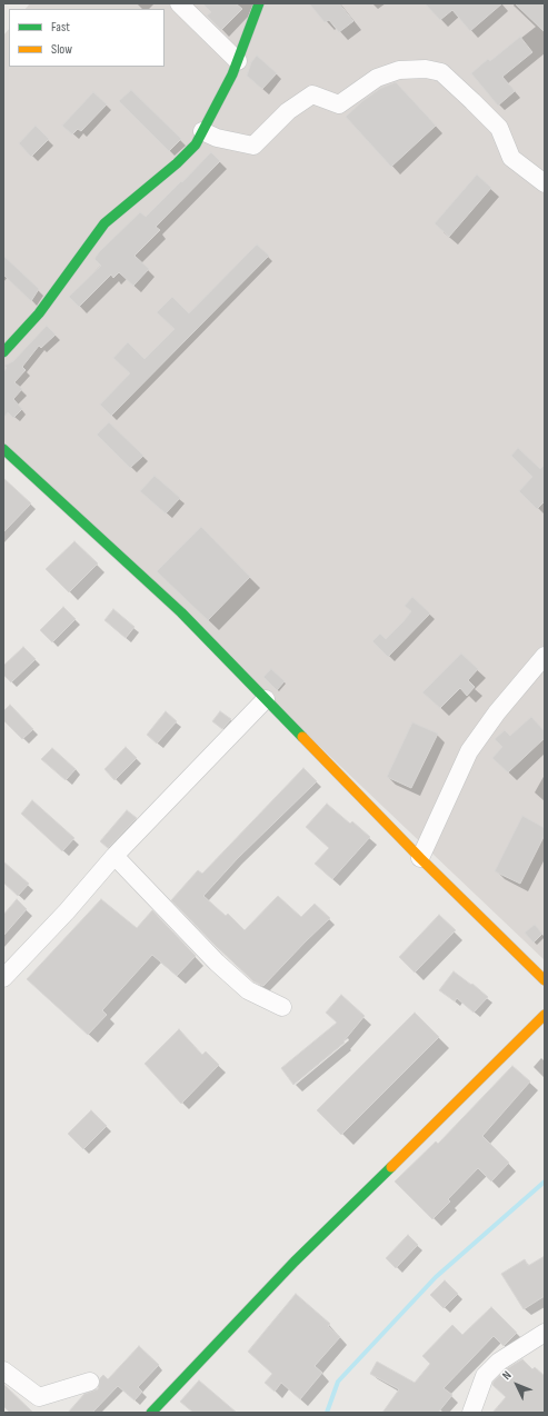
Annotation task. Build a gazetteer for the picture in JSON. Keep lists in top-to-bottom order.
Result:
{
  "legend": ["Fast", "Slow"],
  "north": "top left"
}
